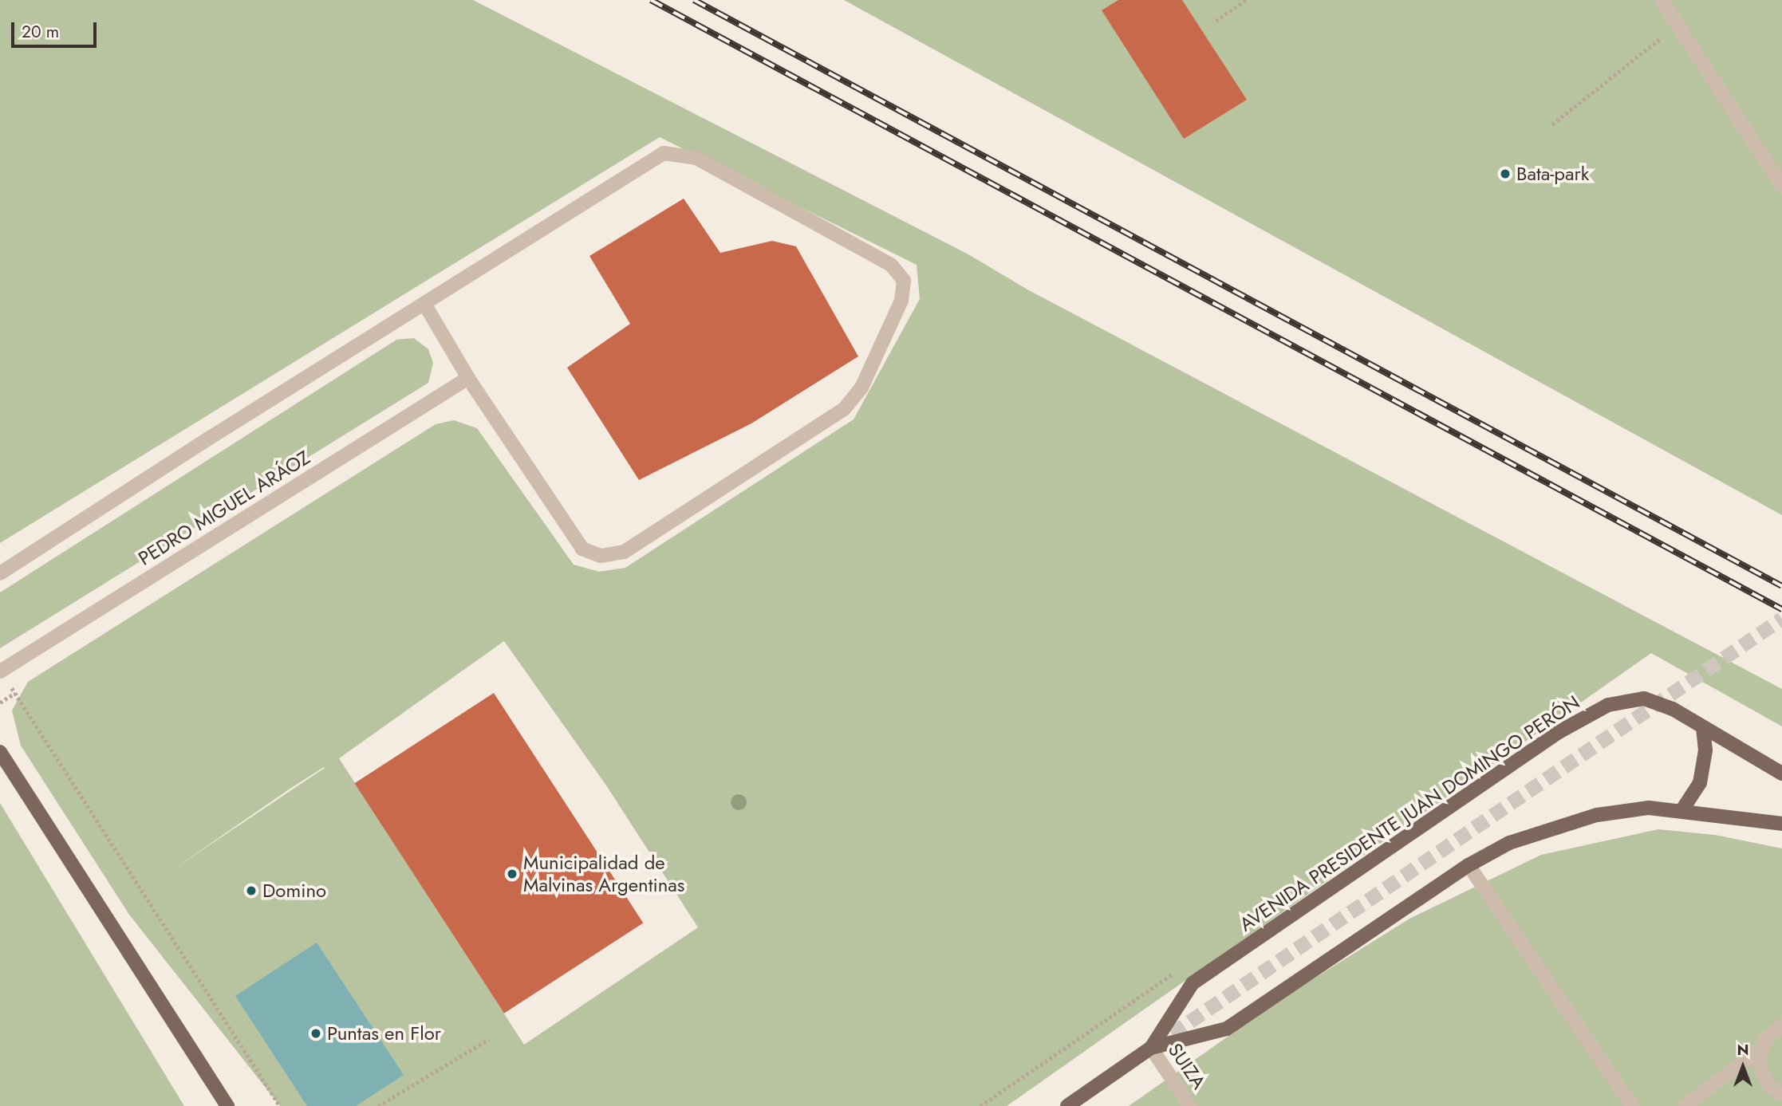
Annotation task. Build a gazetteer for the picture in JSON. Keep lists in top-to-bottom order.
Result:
{
  "streets": {
    "main road": ["AVENIDA PRESIDENTE JUAN DOMINGO PERÓN"],
    "street": ["PEDRO MIGUEL ARÁOZ", "SUIZA"]
  },
  "crossings": [
    ["AVENIDA PRESIDENTE JUAN DOMINGO PERÓN", "SUIZA"]
  ],
  "places": [
    "Bata-park",
    "Municipalidad de Malvinas Argentinas",
    "Domino",
    "Puntas en Flor"
  ],
  "scale_bar": "20 m",
  "north": "top"
}
